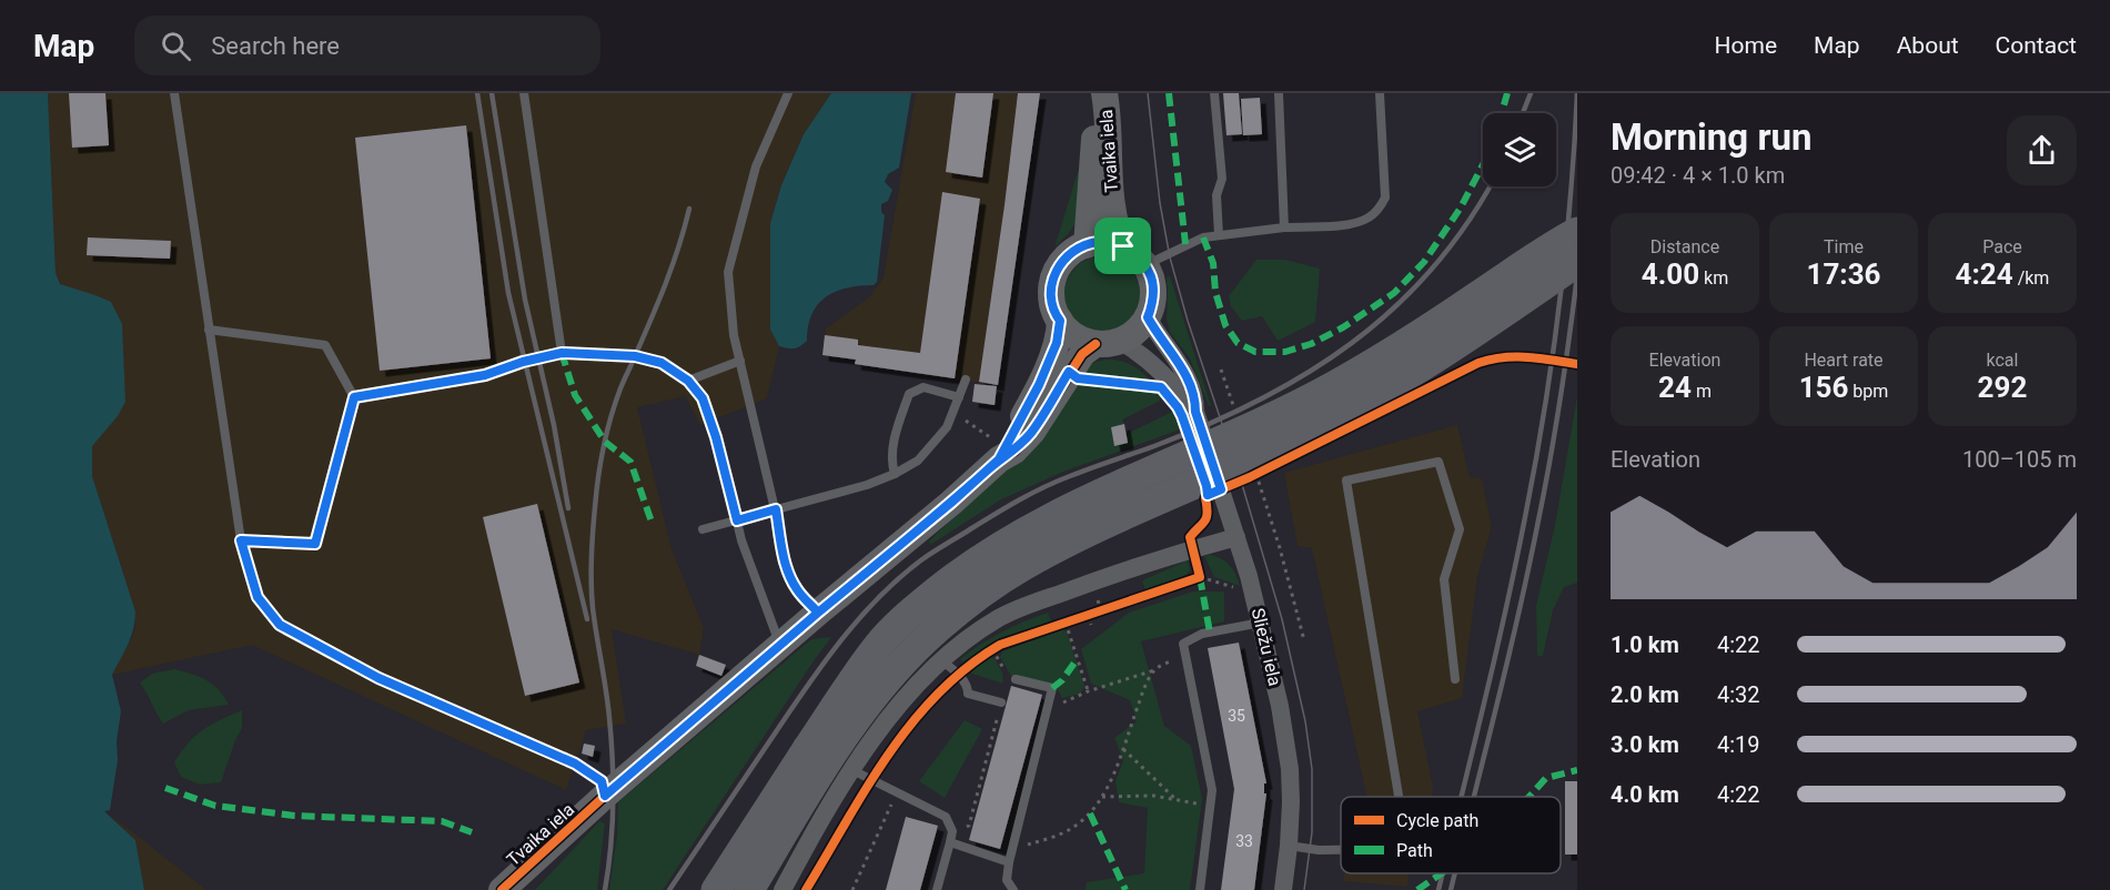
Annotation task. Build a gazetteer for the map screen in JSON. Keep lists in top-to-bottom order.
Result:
{
  "streets": {
    "street": ["Tvaika iela", "Sliežu iela"]
  },
  "crossings": [
    ["Tvaika iela", "Sliežu iela"]
  ],
  "house_numbers": ["35", "33"],
  "legend": ["Cycle path", "Path"],
  "page": {
    "header": "Map",
    "search": "Search here",
    "nav": [
      "Home",
      "Map",
      "About",
      "Contact"
    ],
    "heading": ["Morning run", "09:42 · 4 × 1.0 km"],
    "stats": [
      ["Distance", "4.00 km"],
      ["Time", "17:36"],
      ["Pace", "4:24 /km"],
      ["Elevation", "24 m"],
      ["Heart rate", "156 bpm"],
      ["kcal", "292"]
    ],
    "chart": ["Elevation", "100–105 m"],
    "list": [
      {
        "name": "1.0 km",
        "note": "4:22"
      },
      {
        "name": "2.0 km",
        "note": "4:32"
      },
      {
        "name": "3.0 km",
        "note": "4:19"
      },
      {
        "name": "4.0 km",
        "note": "4:22"
      }
    ]
  }
}
